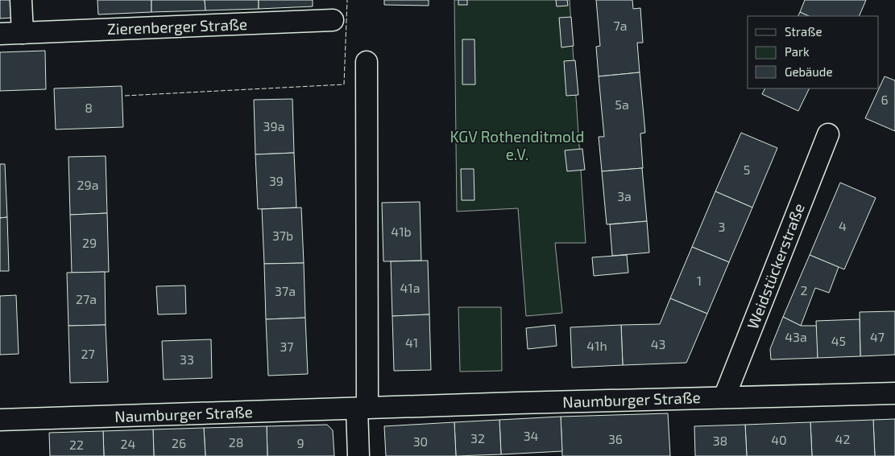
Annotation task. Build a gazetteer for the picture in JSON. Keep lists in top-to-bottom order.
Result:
{
  "streets": {
    "street": ["Zierenberger Straße", "Weidstückerstraße", "Naumburger Straße"]
  },
  "crossings": [
    ["Weidstückerstraße", "Naumburger Straße"]
  ],
  "parks": ["KGV Rothenditmold e.V."],
  "house_numbers": [
    "7a",
    "6",
    "5a",
    "8",
    "39a",
    "5",
    "39",
    "29a",
    "3a",
    "4",
    "3",
    "41b",
    "37b",
    "29",
    "1",
    "41a",
    "2",
    "37a",
    "27a",
    "43a",
    "47",
    "45",
    "41",
    "43",
    "41h",
    "37",
    "27",
    "33",
    "34",
    "32",
    "36",
    "42",
    "40",
    "38",
    "30",
    "28",
    "26",
    "9",
    "24",
    "22"
  ],
  "legend": ["Straße", "Park", "Gebäude"]
}
